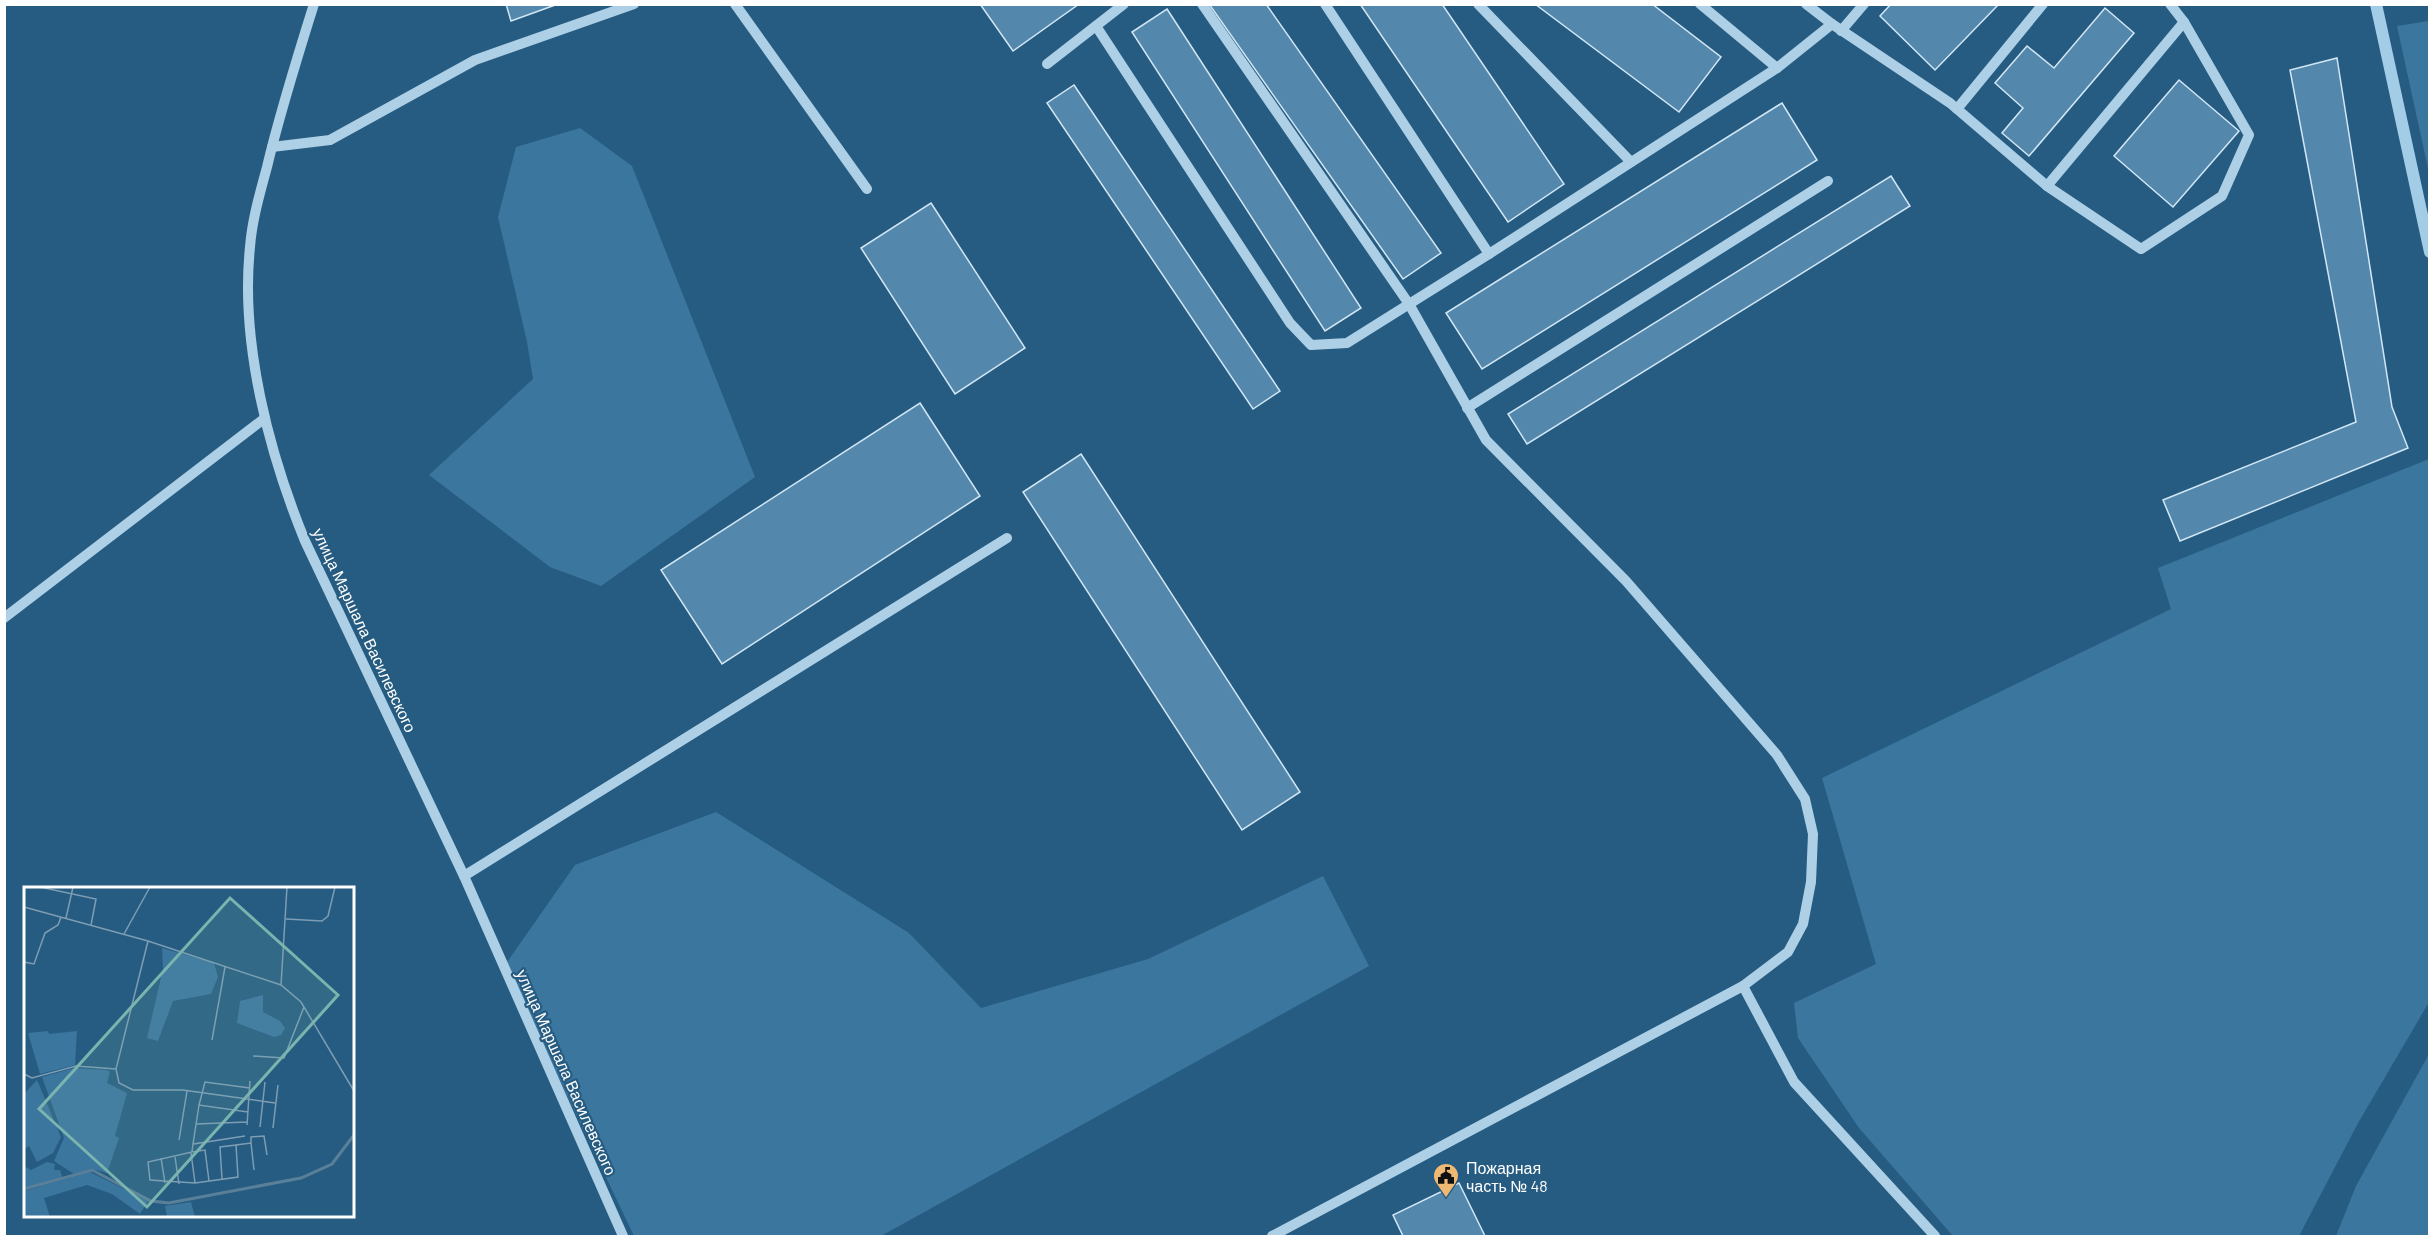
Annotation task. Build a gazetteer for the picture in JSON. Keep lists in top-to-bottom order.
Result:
{
  "streets": {
    "street": ["улица Маршала Василевского"]
  },
  "places": {
    "public building": ["Пожарная часть № 48"]
  }
}
